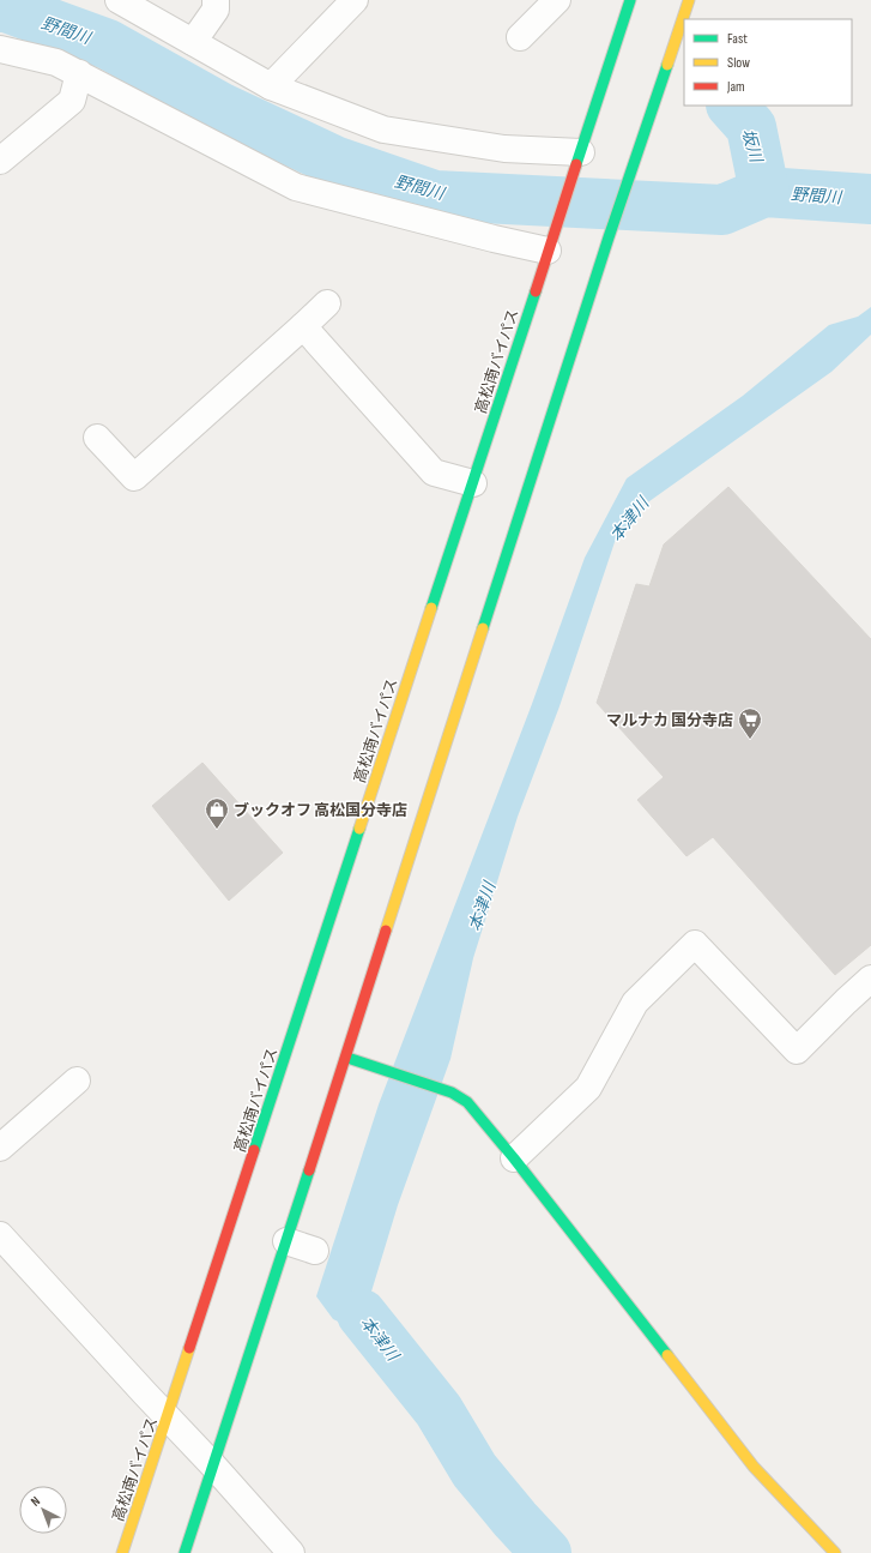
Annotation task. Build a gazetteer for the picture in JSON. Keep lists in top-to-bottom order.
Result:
{
  "streets": {
    "main road": ["高松南バイパス"]
  },
  "water": ["野間川", "坂川", "本津川"],
  "places": {
    "supermarket": ["マルナカ 国分寺店"],
    "shop": ["ブックオフ 高松国分寺店"]
  },
  "legend": ["Fast", "Slow", "Jam"],
  "north": "top left"
}
